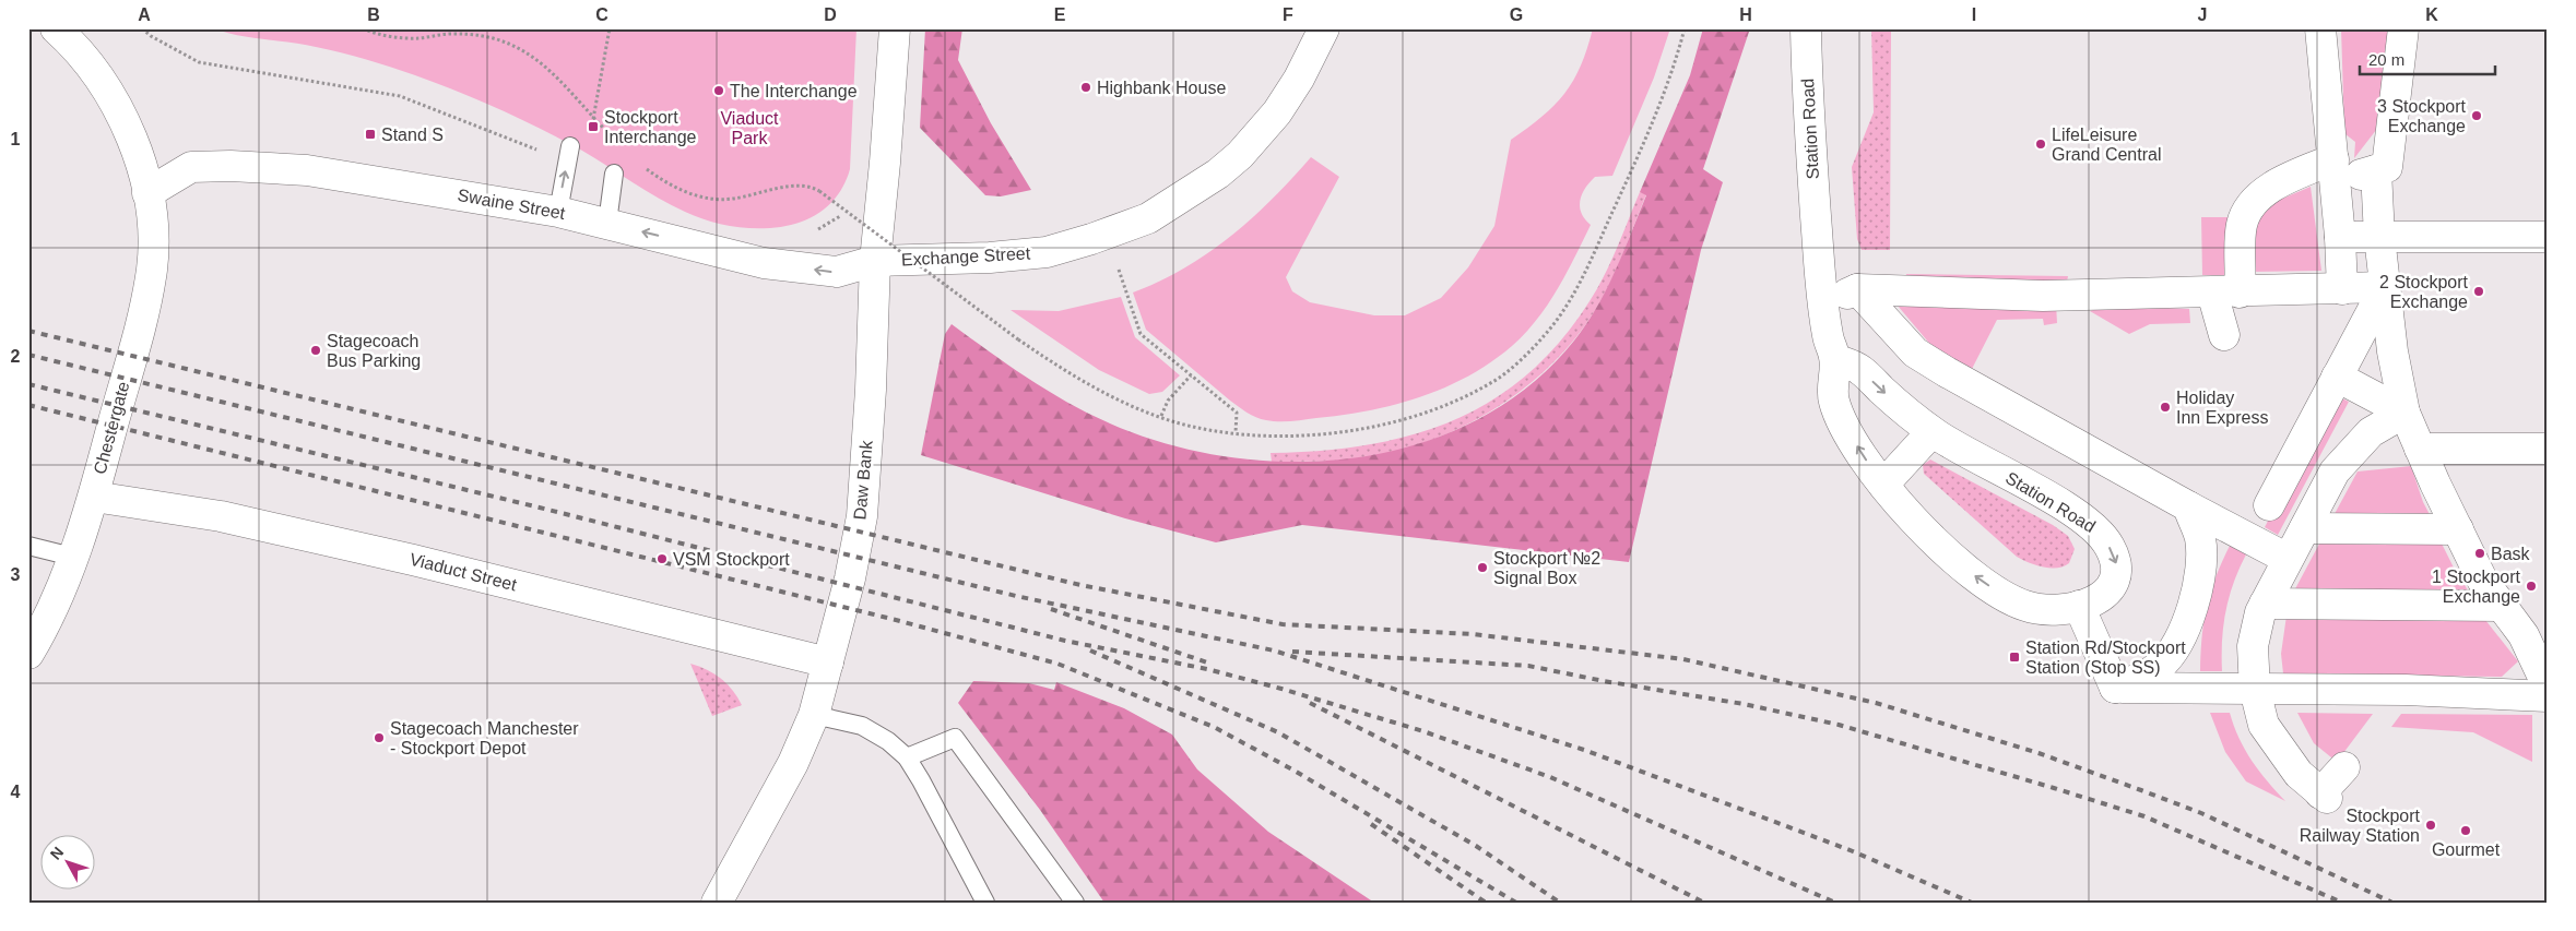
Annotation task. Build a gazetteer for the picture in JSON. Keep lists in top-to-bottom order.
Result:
{
  "streets": {
    "street": [
      "Station Road",
      "Swaine Street",
      "Exchange Street",
      "Chestergate",
      "Daw Bank",
      "Viaduct Street"
    ]
  },
  "crossings": [
    ["Swaine Street", "Exchange Street"],
    ["Swaine Street", "Chestergate"],
    ["Swaine Street", "Daw Bank"],
    ["Exchange Street", "Daw Bank"],
    ["Chestergate", "Viaduct Street"],
    ["Daw Bank", "Viaduct Street"]
  ],
  "one_way": ["Swaine Street"],
  "parks": ["Viaduct Park"],
  "places": {
    "other": [
      "Highbank House",
      "The Interchange",
      "3 Stockport Exchange",
      "LifeLeisure Grand Central",
      "2 Stockport Exchange",
      "Stagecoach Bus Parking",
      "Holiday Inn Express",
      "Bask",
      "VSM Stockport",
      "Stockport №2 Signal Box",
      "1 Stockport Exchange",
      "Stagecoach Manchester - Stockport Depot",
      "Stockport Railway Station",
      "Gourmet"
    ],
    "transit": ["Stockport Interchange", "Stand S", "Station Rd/Stockport Station (Stop SS)"]
  },
  "scale_bar": "20 m",
  "north": "top left",
  "grid": {
    "columns": [
      "A",
      "B",
      "C",
      "D",
      "E",
      "F",
      "G",
      "H",
      "I",
      "J",
      "K"
    ],
    "rows": [
      "1",
      "2",
      "3",
      "4"
    ]
  }
}
